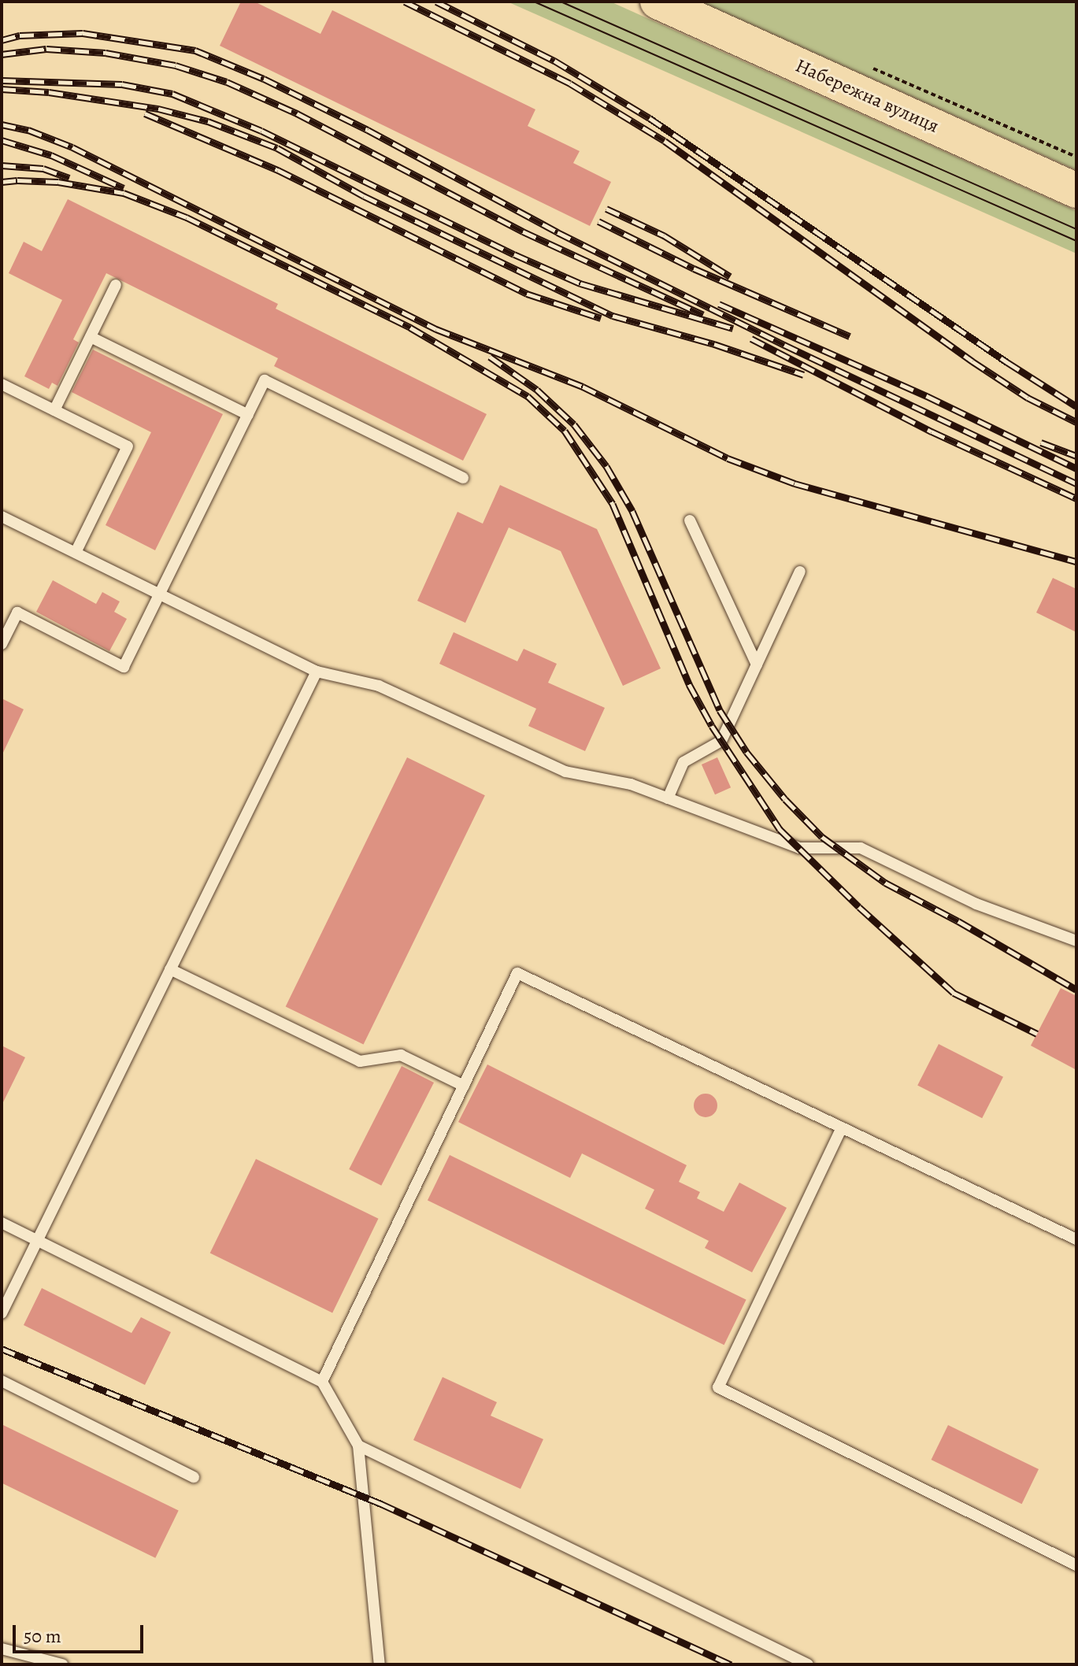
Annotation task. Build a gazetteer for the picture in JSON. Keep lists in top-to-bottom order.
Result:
{
  "streets": {
    "highway": ["Набережна вулиця"]
  },
  "scale_bar": "50 m"
}
